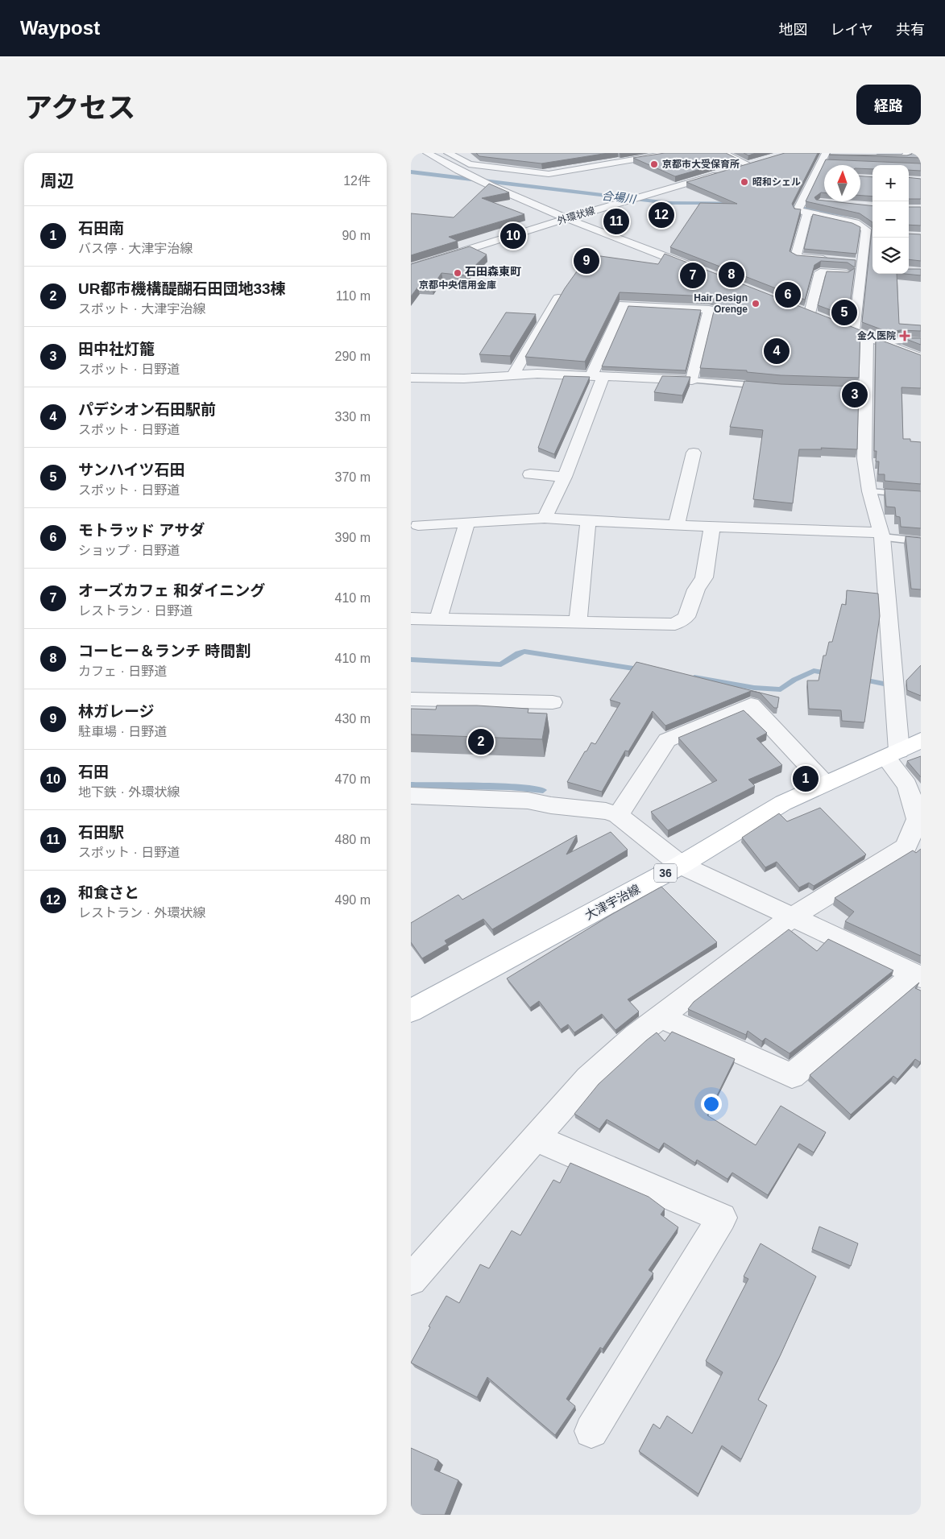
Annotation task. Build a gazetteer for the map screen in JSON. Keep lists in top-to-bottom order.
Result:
{
  "streets": {
    "main road": ["36", "大津宇治線"],
    "street": ["外環状線"]
  },
  "districts": ["石田森東町"],
  "water": ["合場川"],
  "places": {
    "other": [
      "京都市大受保育所",
      "昭和シェル",
      "京都中央信用金庫",
      "Hair Design Orenge"
    ],
    "health": ["金久医院"]
  },
  "north": "top",
  "page": {
    "header": "Waypost",
    "nav": ["地図", "レイヤ", "共有"],
    "title": "アクセス",
    "buttons": "経路",
    "heading": ["周辺", "12件"],
    "map_buttons": ["+", "−"],
    "pins": [
      "12",
      "11",
      "10",
      "9",
      "8",
      "7",
      "6",
      "5",
      "4",
      "3",
      "2",
      "1"
    ],
    "list": [
      {
        "mark": "1",
        "name": "石田南",
        "note": "バス停 · 大津宇治線",
        "value": "90 m"
      },
      {
        "mark": "2",
        "name": "UR都市機構醍醐石田団地33棟",
        "note": "スポット · 大津宇治線",
        "value": "110 m"
      },
      {
        "mark": "3",
        "name": "田中社灯籠",
        "note": "スポット · 日野道",
        "value": "290 m"
      },
      {
        "mark": "4",
        "name": "パデシオン石田駅前",
        "note": "スポット · 日野道",
        "value": "330 m"
      },
      {
        "mark": "5",
        "name": "サンハイツ石田",
        "note": "スポット · 日野道",
        "value": "370 m"
      },
      {
        "mark": "6",
        "name": "モトラッド アサダ",
        "note": "ショップ · 日野道",
        "value": "390 m"
      },
      {
        "mark": "7",
        "name": "オーズカフェ 和ダイニング",
        "note": "レストラン · 日野道",
        "value": "410 m"
      },
      {
        "mark": "8",
        "name": "コーヒー＆ランチ 時間割",
        "note": "カフェ · 日野道",
        "value": "410 m"
      },
      {
        "mark": "9",
        "name": "林ガレージ",
        "note": "駐車場 · 日野道",
        "value": "430 m"
      },
      {
        "mark": "10",
        "name": "石田",
        "note": "地下鉄 · 外環状線",
        "value": "470 m"
      },
      {
        "mark": "11",
        "name": "石田駅",
        "note": "スポット · 日野道",
        "value": "480 m"
      },
      {
        "mark": "12",
        "name": "和食さと",
        "note": "レストラン · 外環状線",
        "value": "490 m"
      }
    ]
  }
}
